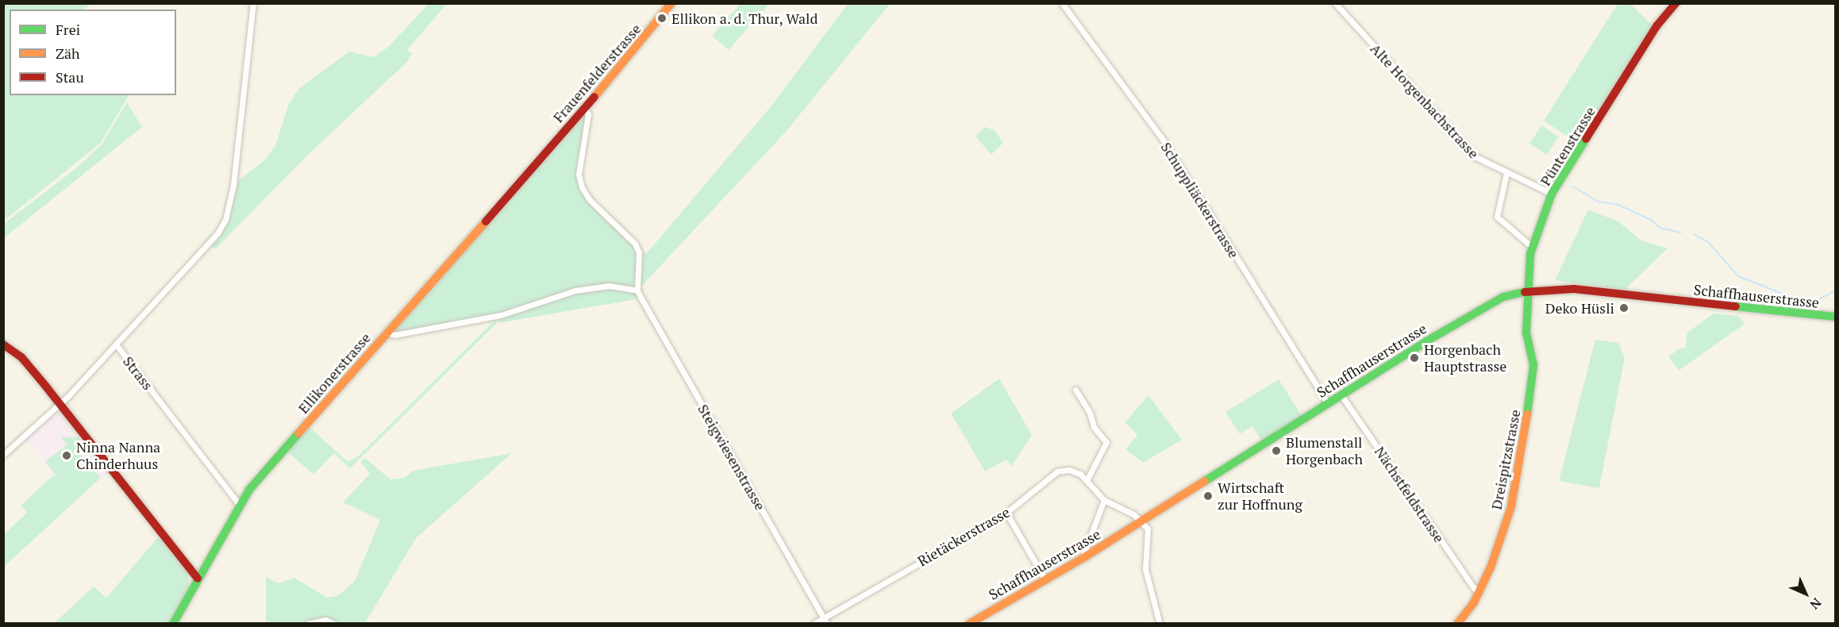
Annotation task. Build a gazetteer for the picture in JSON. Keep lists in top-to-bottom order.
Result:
{
  "streets": {
    "street": [
      "Frauenfelderstrasse",
      "Alte Horgenbachstrasse",
      "Püntenstrasse",
      "Schuppliäckerstrasse",
      "Schaffhauserstrasse",
      "Strass",
      "Ellikonerstrasse",
      "Steigwiesenstrasse",
      "Dreispitzstrasse",
      "Nächstfeldstrasse",
      "Rietäckerstrasse"
    ]
  },
  "crossings": [
    ["Frauenfelderstrasse", "Ellikonerstrasse"],
    ["Alte Horgenbachstrasse", "Püntenstrasse"],
    ["Püntenstrasse", "Schaffhauserstrasse"],
    ["Püntenstrasse", "Dreispitzstrasse"],
    ["Schuppliäckerstrasse", "Schaffhauserstrasse"],
    ["Schaffhauserstrasse", "Dreispitzstrasse"],
    ["Schaffhauserstrasse", "Nächstfeldstrasse"],
    ["Schaffhauserstrasse", "Rietäckerstrasse"],
    ["Strass", "Ellikonerstrasse"],
    ["Steigwiesenstrasse", "Rietäckerstrasse"],
    ["Dreispitzstrasse", "Nächstfeldstrasse"]
  ],
  "places": [
    "Ellikon a. d. Thur, Wald",
    "Deko Hüsli",
    "Horgenbach Hauptstrasse",
    "Blumenstall Horgenbach",
    "Ninna Nanna Chinderhuus",
    "Wirtschaft zur Hoffnung"
  ],
  "legend": ["Frei", "Zäh", "Stau"],
  "north": "bottom right"
}
